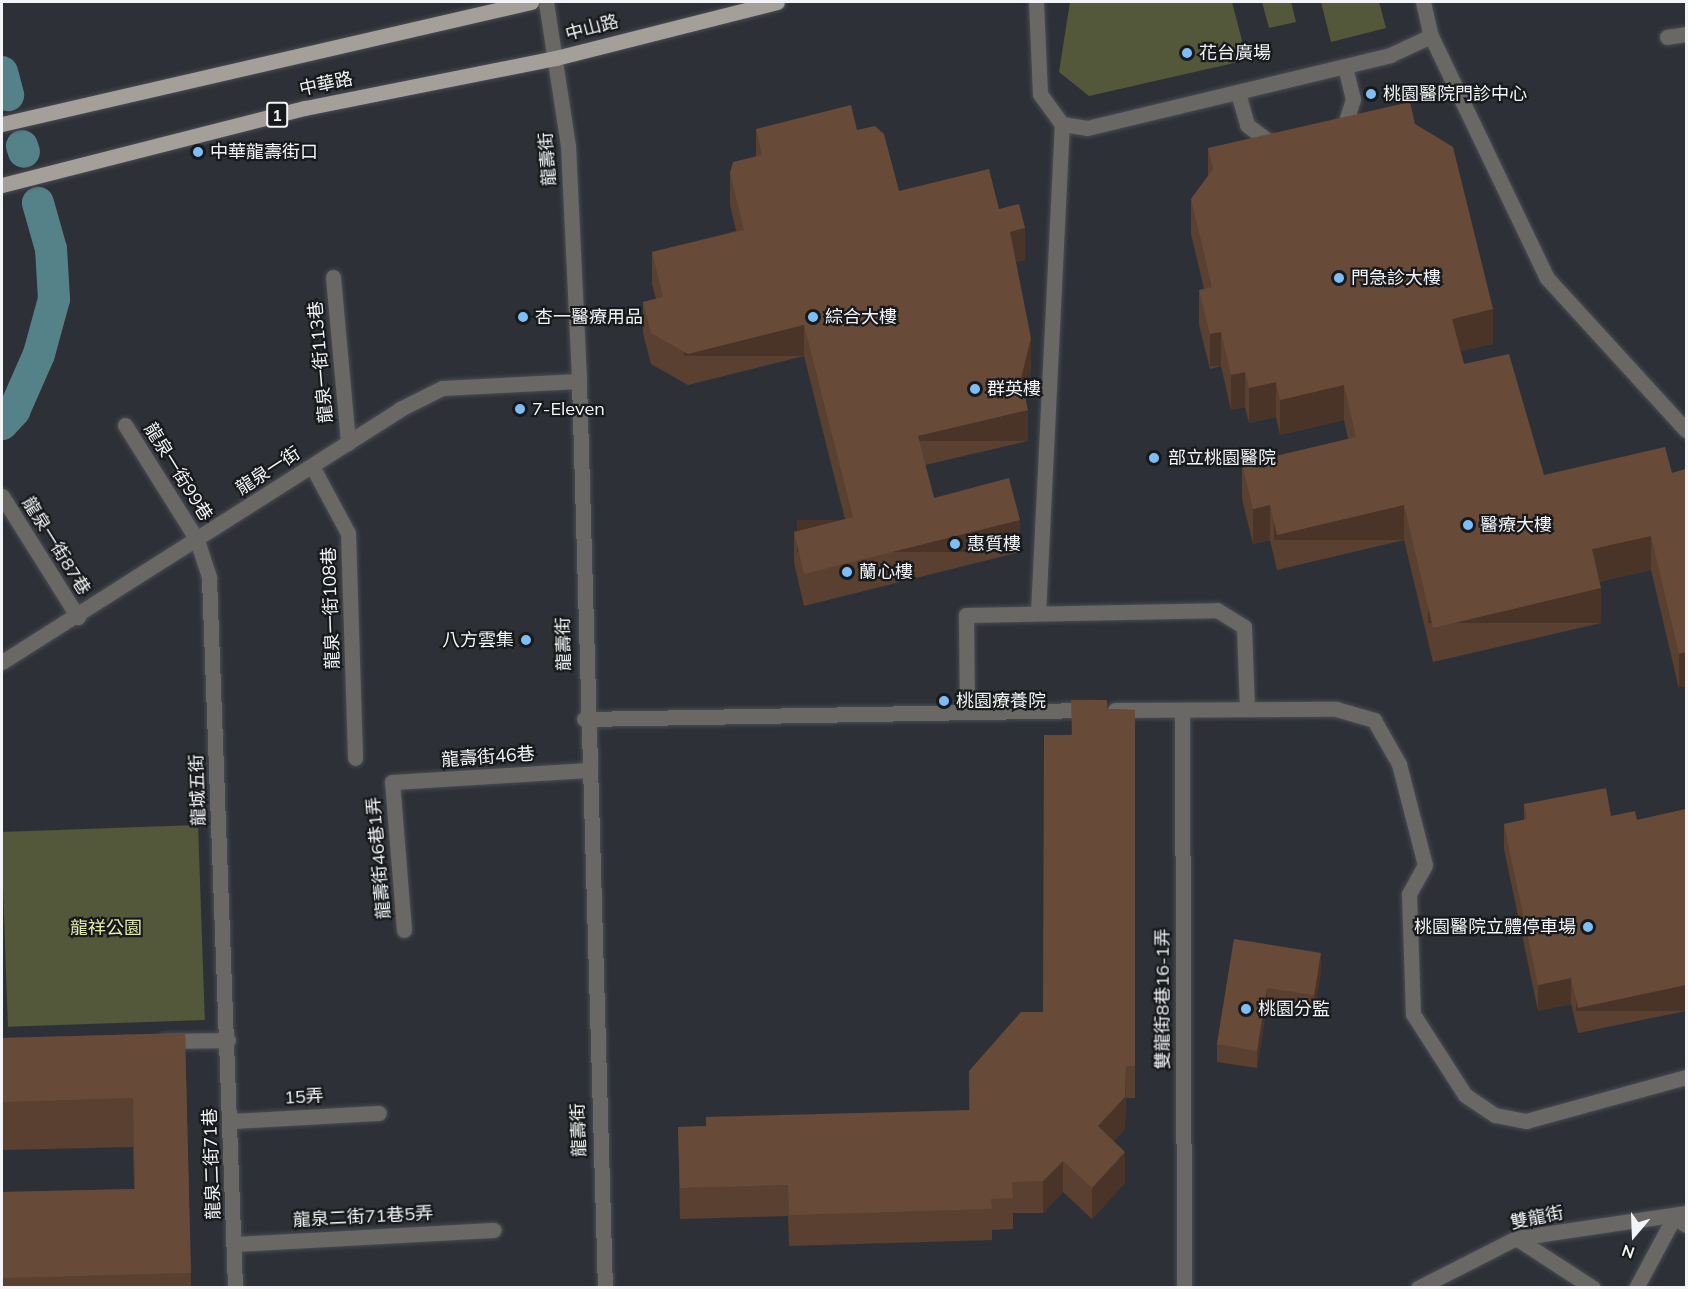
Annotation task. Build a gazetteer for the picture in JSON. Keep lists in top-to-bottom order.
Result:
{
  "streets": {
    "main road": ["中山路", "中華路", "1"],
    "street": [
      "龍壽街",
      "龍泉一街113巷",
      "龍泉一街",
      "龍泉一街99巷",
      "龍泉一街87巷",
      "龍泉一街108巷",
      "龍壽街46巷",
      "龍城五街",
      "龍壽街46巷1弄",
      "雙龍街8巷16-1弄",
      "15弄",
      "龍泉二街71巷",
      "龍泉二街71巷5弄",
      "雙龍街"
    ]
  },
  "crossings": [
    ["中山路", "中華路"],
    ["中山路", "龍壽街"],
    ["中華路", "龍壽街"],
    ["龍壽街", "龍泉一街"],
    ["龍壽街", "龍壽街46巷"],
    ["龍泉一街113巷", "龍泉一街"],
    ["龍泉一街", "龍泉一街99巷"],
    ["龍泉一街", "龍泉一街87巷"],
    ["龍泉一街", "龍泉一街108巷"],
    ["龍泉一街", "龍城五街"],
    ["龍泉一街99巷", "龍城五街"],
    ["龍壽街46巷", "龍壽街46巷1弄"],
    ["龍城五街", "龍泉二街71巷"],
    ["15弄", "龍泉二街71巷"],
    ["龍泉二街71巷", "龍泉二街71巷5弄"]
  ],
  "parks": ["龍祥公園"],
  "places": [
    "花台廣場",
    "桃園醫院門診中心",
    "中華龍壽街口",
    "門急診大樓",
    "杏一醫療用品",
    "綜合大樓",
    "群英樓",
    "7-Eleven",
    "部立桃園醫院",
    "醫療大樓",
    "惠質樓",
    "蘭心樓",
    "八方雲集",
    "桃園療養院",
    "桃園醫院立體停車場",
    "桃園分監"
  ],
  "north": "bottom"
}
